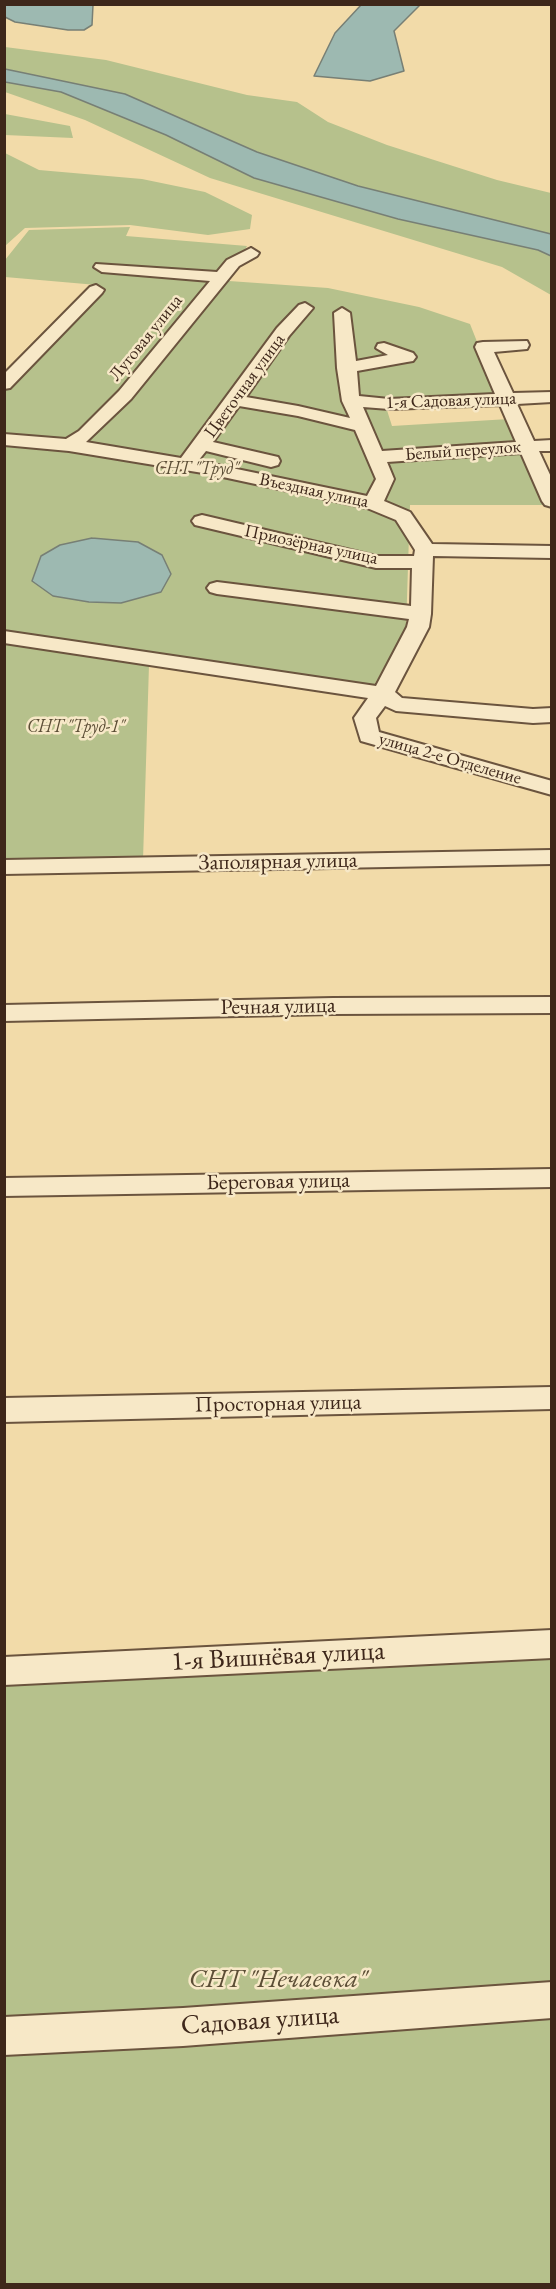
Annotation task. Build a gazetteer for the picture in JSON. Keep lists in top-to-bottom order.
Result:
{
  "streets": {
    "street": [
      "Луговая улица",
      "Цветочная улица",
      "1-я Садовая улица",
      "Белый переулок",
      "Въездная улица",
      "Приозёрная улица",
      "улица 2-е Отделение",
      "Заполярная улица",
      "Речная улица",
      "Береговая улица",
      "Просторная улица",
      "1-я Вишнёвая улица",
      "Садовая улица"
    ]
  },
  "crossings": [
    ["Луговая улица", "Въездная улица"],
    ["Цветочная улица", "Въездная улица"],
    ["Въездная улица", "Приозёрная улица"],
    ["Въездная улица", "улица 2-е Отделение"],
    ["Приозёрная улица", "улица 2-е Отделение"]
  ],
  "parks": ["СНТ \"Труд\"", "СНТ \"Труд-1\"", "СНТ \"Нечаевка\""]
}
